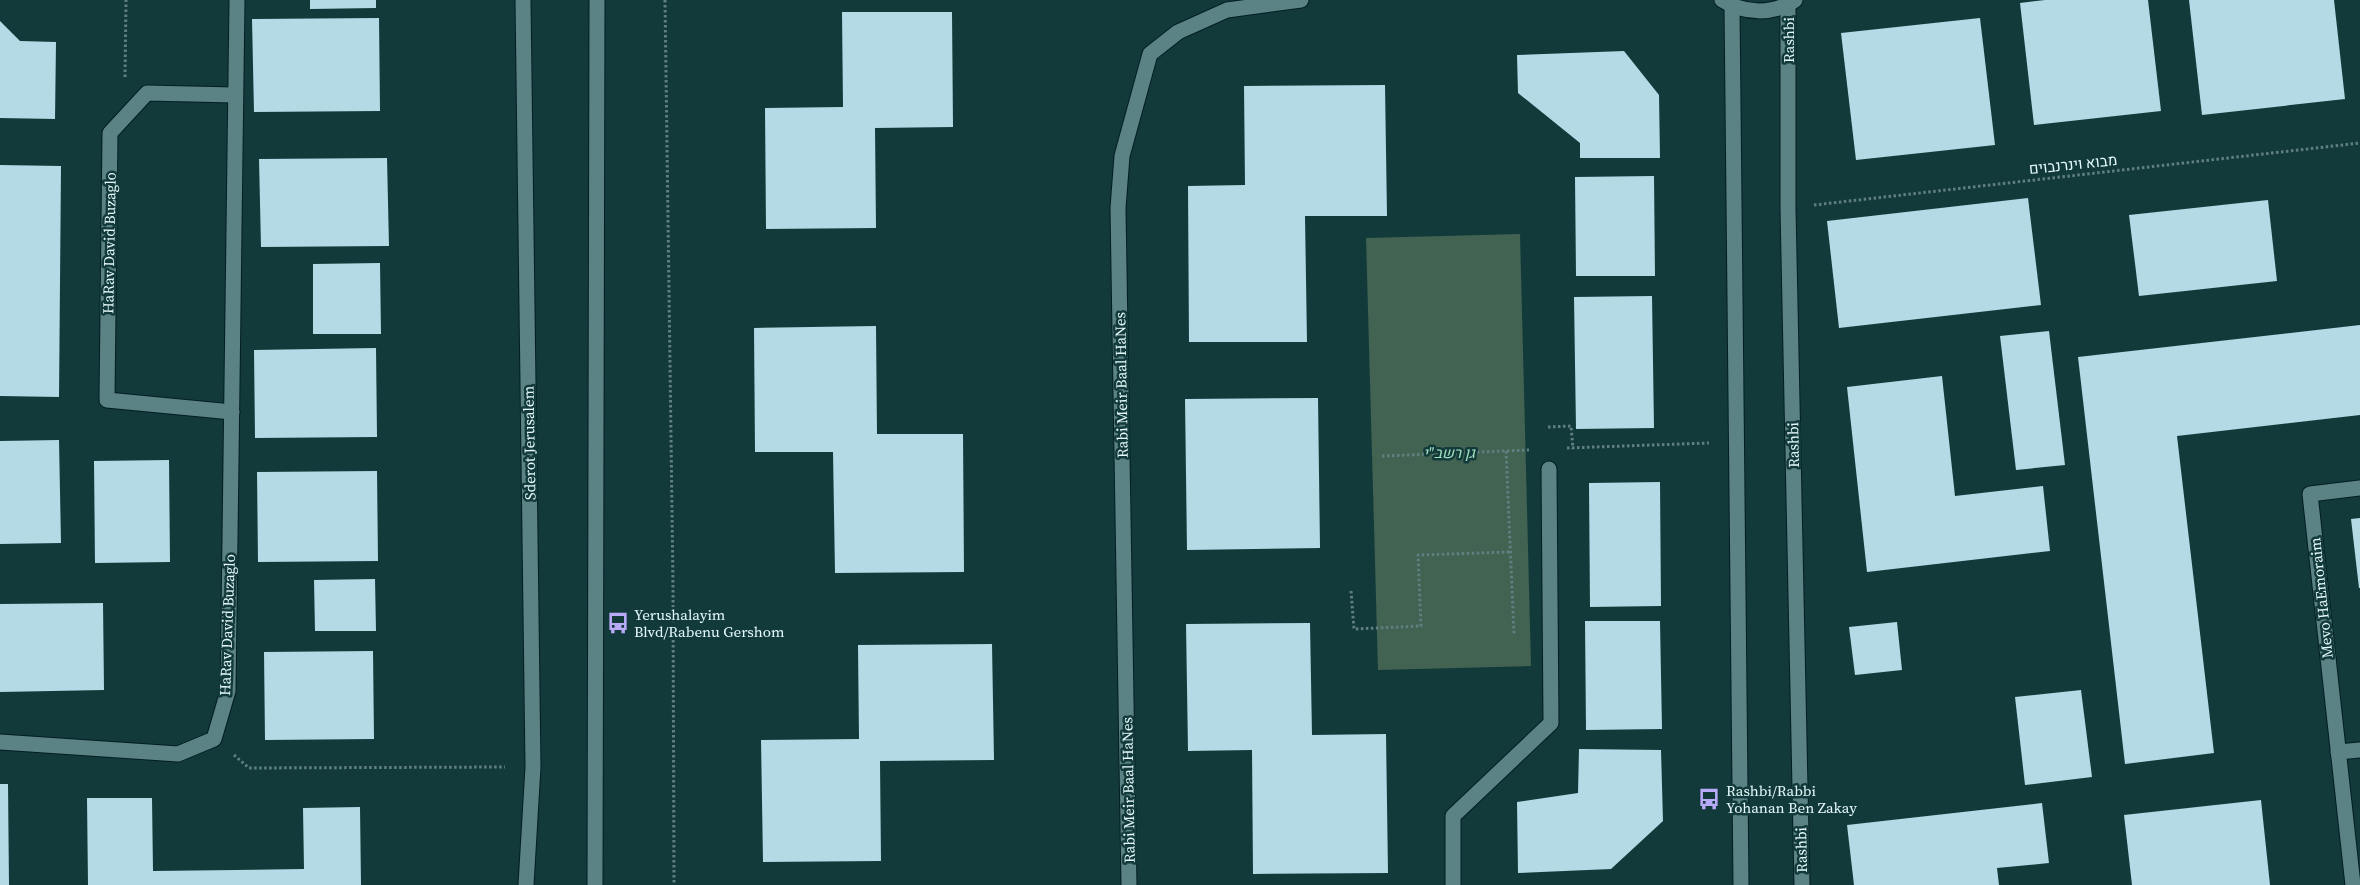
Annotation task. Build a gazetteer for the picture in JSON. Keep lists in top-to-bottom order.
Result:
{
  "streets": {
    "street": [
      "Rashbi",
      "HaRav David Buzaglo",
      "Rabi Meir Baal HaNes",
      "Sderot Jerusalem",
      "Mevo HaEmoraim"
    ],
    "path": ["מבוא וינרנבוים"]
  },
  "crossings": [
    ["Rashbi", "מבוא וינרנבוים"]
  ],
  "parks": ["גן רשב\"י"],
  "places": {
    "bus stop": ["Yerushalayim Blvd/Rabenu Gershom", "Rashbi/Rabbi Yohanan Ben Zakay"]
  }
}
